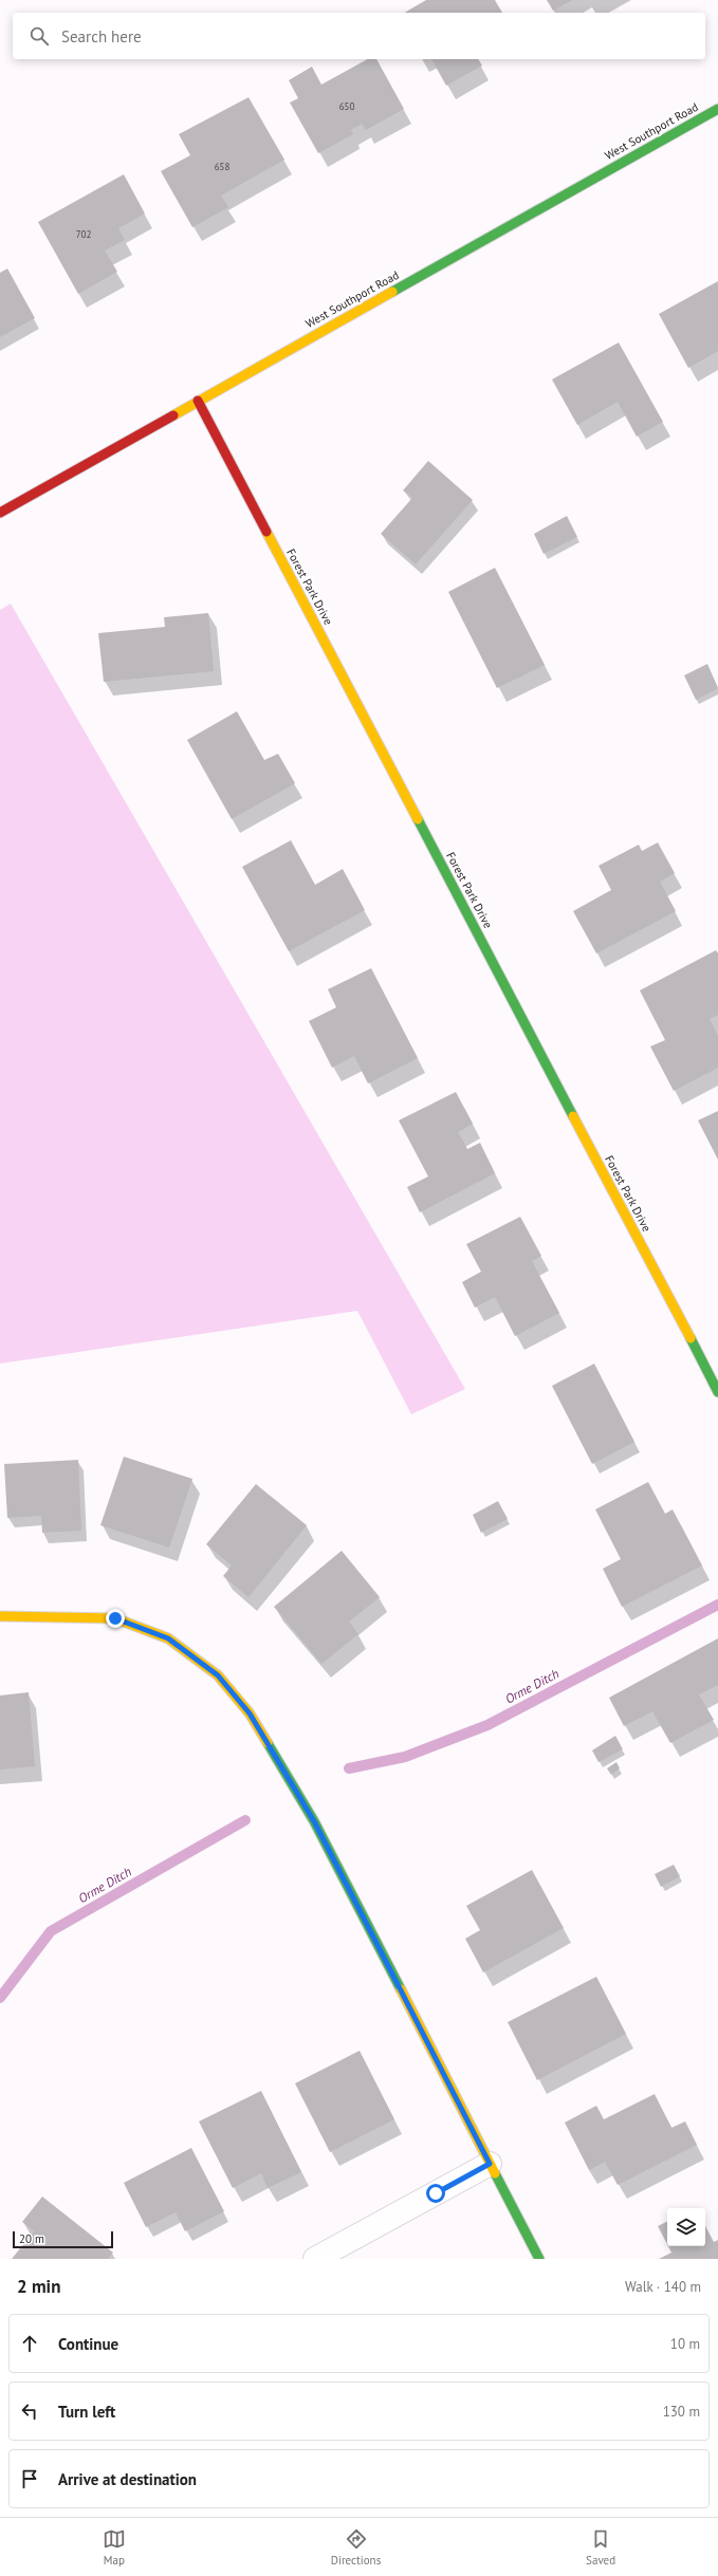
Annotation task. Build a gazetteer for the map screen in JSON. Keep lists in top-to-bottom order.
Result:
{
  "streets": {
    "street": ["West Southport Road", "Forest Park Drive"]
  },
  "crossings": [
    ["West Southport Road", "Forest Park Drive"]
  ],
  "water": ["Orme Ditch"],
  "house_numbers": ["650", "658", "702"],
  "scale_bar": "20 m",
  "page": {
    "search": "Search here",
    "scale": "20 m",
    "heading": ["2 min", "Walk · 140 m"],
    "list": [
      ["Continue", "10 m"],
      ["Turn left", "130 m"],
      "Arrive at destination"
    ],
    "nav": ["Map", "Directions", "Saved"]
  }
}
